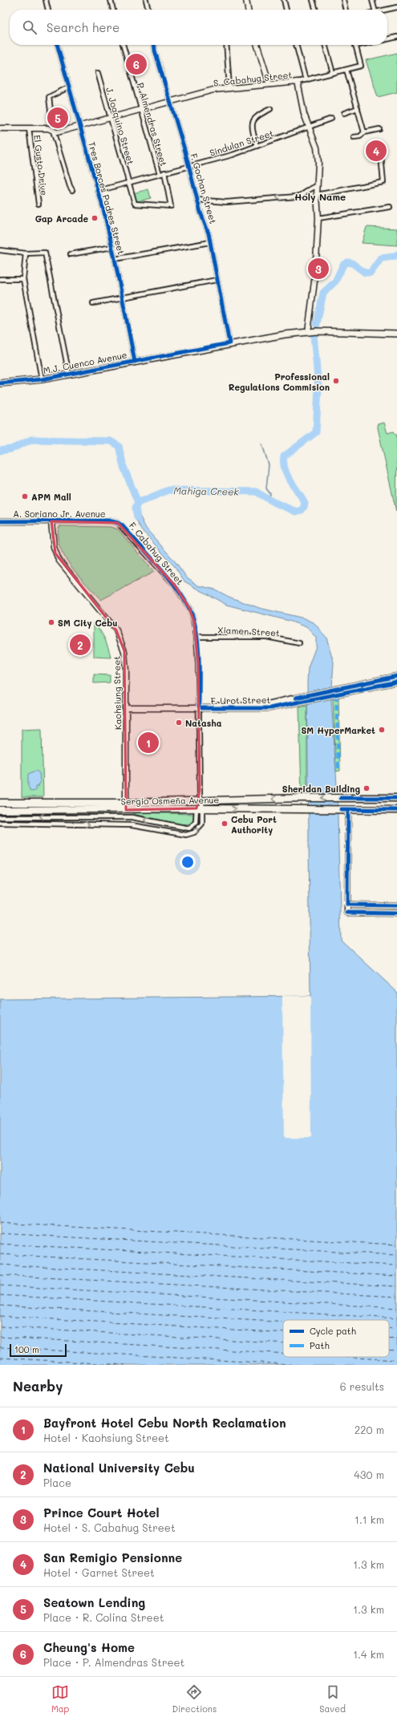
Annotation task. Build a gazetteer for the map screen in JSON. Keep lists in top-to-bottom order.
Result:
{
  "streets": {
    "highway": ["Sergio Osmeña Avenue"],
    "main road": ["M.J. Cuenco Avenue"],
    "street": [
      "S. Cabahug Street",
      "P. Almendras Street",
      "J. Joaquino Street",
      "Sindulan Street",
      "El Gusto Drive",
      "F. Gochan Street",
      "Tres Borces Padres Street",
      "A. Soriano Jr. Avenue",
      "F. Cabahug Street",
      "Xiamen Street",
      "Kaohsiung Street",
      "F. Urot Street"
    ]
  },
  "crossings": [
    ["S. Cabahug Street", "P. Almendras Street"],
    ["S. Cabahug Street", "J. Joaquino Street"],
    ["S. Cabahug Street", "Sindulan Street"],
    ["S. Cabahug Street", "El Gusto Drive"],
    ["S. Cabahug Street", "F. Gochan Street"],
    ["S. Cabahug Street", "Tres Borces Padres Street"],
    ["S. Cabahug Street", "M.J. Cuenco Avenue"],
    ["P. Almendras Street", "Sindulan Street"],
    ["J. Joaquino Street", "Sindulan Street"],
    ["Sindulan Street", "F. Gochan Street"],
    ["Sindulan Street", "Tres Borces Padres Street"],
    ["F. Gochan Street", "M.J. Cuenco Avenue"],
    ["Tres Borces Padres Street", "M.J. Cuenco Avenue"],
    ["A. Soriano Jr. Avenue", "F. Cabahug Street"],
    ["A. Soriano Jr. Avenue", "Kaohsiung Street"],
    ["F. Cabahug Street", "Xiamen Street"],
    ["F. Cabahug Street", "F. Urot Street"],
    ["F. Cabahug Street", "Sergio Osmeña Avenue"],
    ["Kaohsiung Street", "F. Urot Street"],
    ["Kaohsiung Street", "Sergio Osmeña Avenue"]
  ],
  "districts": ["Holy Name"],
  "water": ["Mahiga Creek"],
  "places": [
    "Gap Arcade",
    "Professional Regulations Commision",
    "APM Mall",
    "SM City Cebu",
    "Natasha",
    "SM HyperMarket",
    "Sheridan Building",
    "Cebu Port Authority"
  ],
  "legend": ["Cycle path", "Path"],
  "scale_bar": "100 m",
  "page": {
    "search": "Search here",
    "pins": [
      "6",
      "5",
      "4",
      "3",
      "2",
      "1"
    ],
    "scale": "100 m",
    "heading": ["Nearby", "6 results"],
    "list": [
      {
        "mark": "1",
        "name": "Bayfront Hotel Cebu North Reclamation",
        "note": "Hotel · Kaohsiung Street",
        "value": "220 m"
      },
      {
        "mark": "2",
        "name": "National University Cebu",
        "note": "Place",
        "value": "430 m"
      },
      {
        "mark": "3",
        "name": "Prince Court Hotel",
        "note": "Hotel · S. Cabahug Street",
        "value": "1.1 km"
      },
      {
        "mark": "4",
        "name": "San Remigio Pensionne",
        "note": "Hotel · Garnet Street",
        "value": "1.3 km"
      },
      {
        "mark": "5",
        "name": "Seatown Lending",
        "note": "Place · R. Colina Street",
        "value": "1.3 km"
      },
      {
        "mark": "6",
        "name": "Cheung's Home",
        "note": "Place · P. Almendras Street",
        "value": "1.4 km"
      }
    ],
    "nav": ["Map", "Directions", "Saved"]
  }
}
